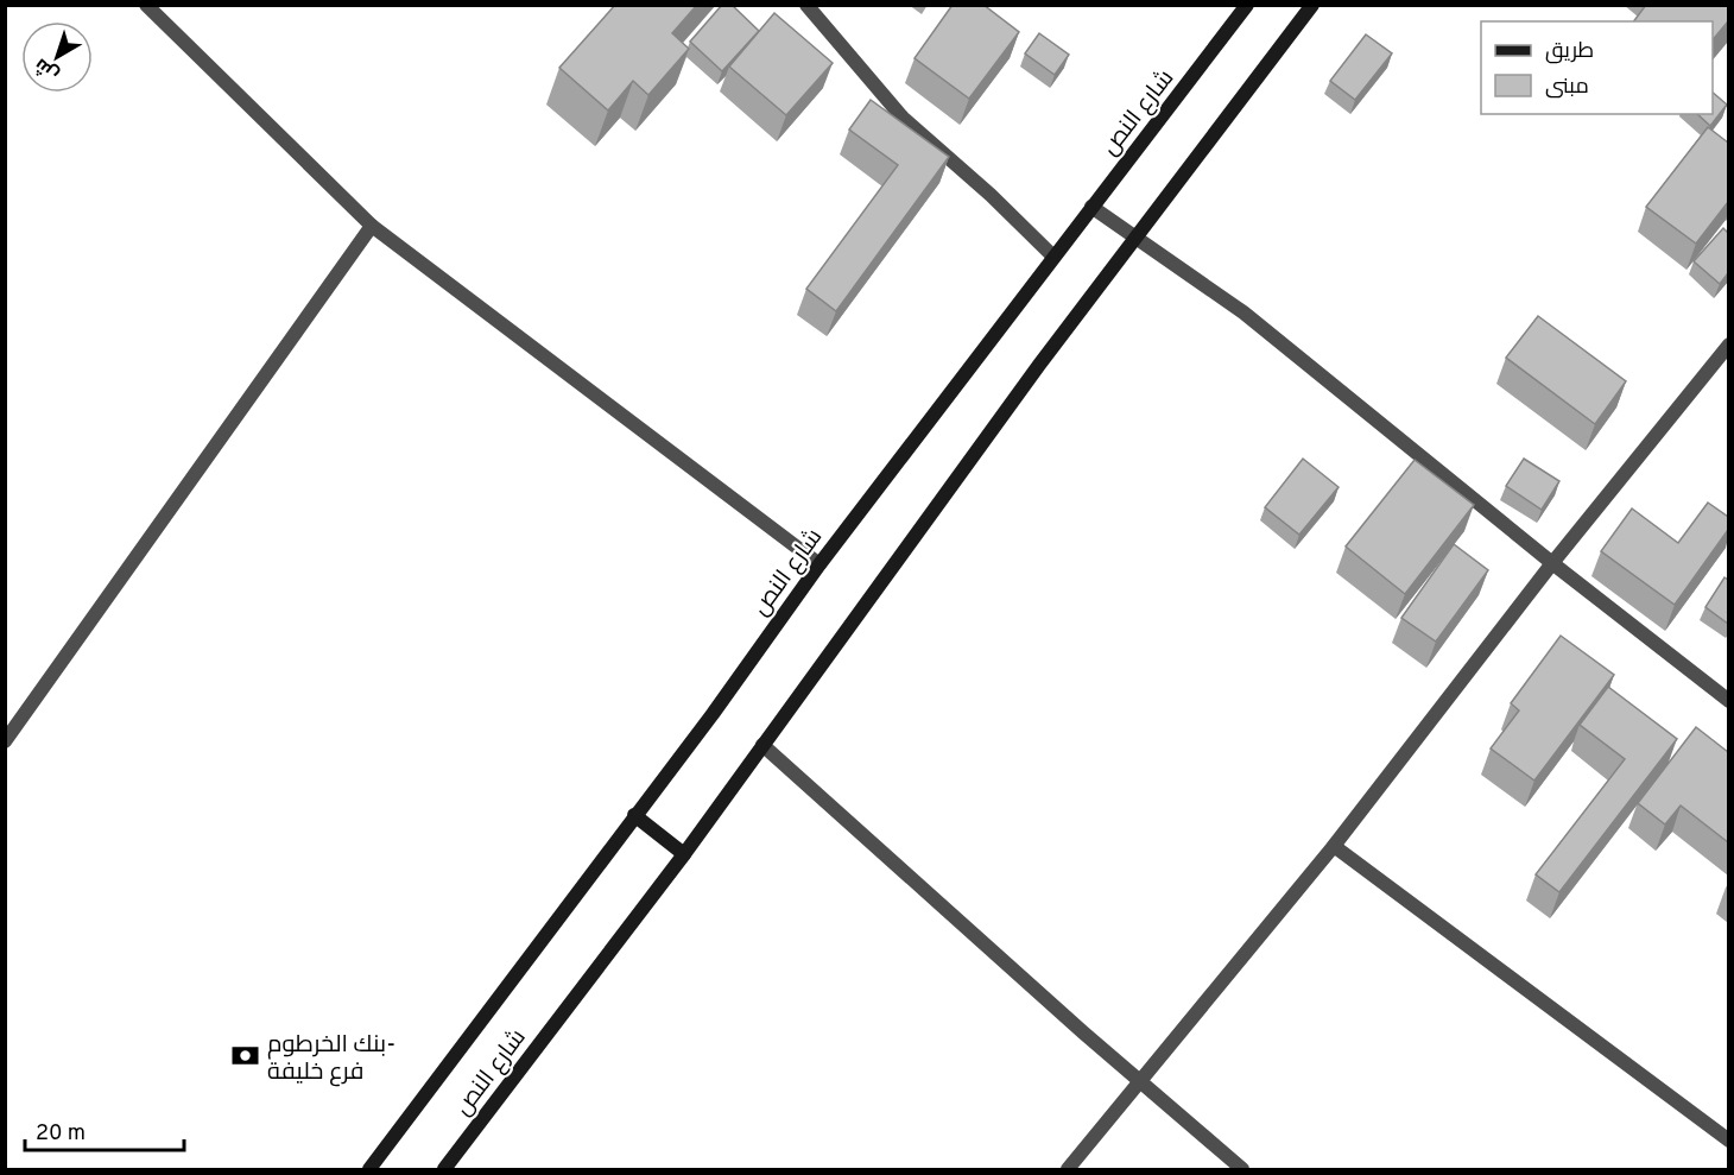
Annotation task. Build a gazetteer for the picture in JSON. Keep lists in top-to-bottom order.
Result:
{
  "streets": {
    "main road": ["شارع النص"]
  },
  "places": {
    "bank": ["بنك الخرطوم- فرع خليفة"]
  },
  "legend": ["طريق", "مبنى"],
  "scale_bar": "20 m",
  "north": "bottom left"
}
